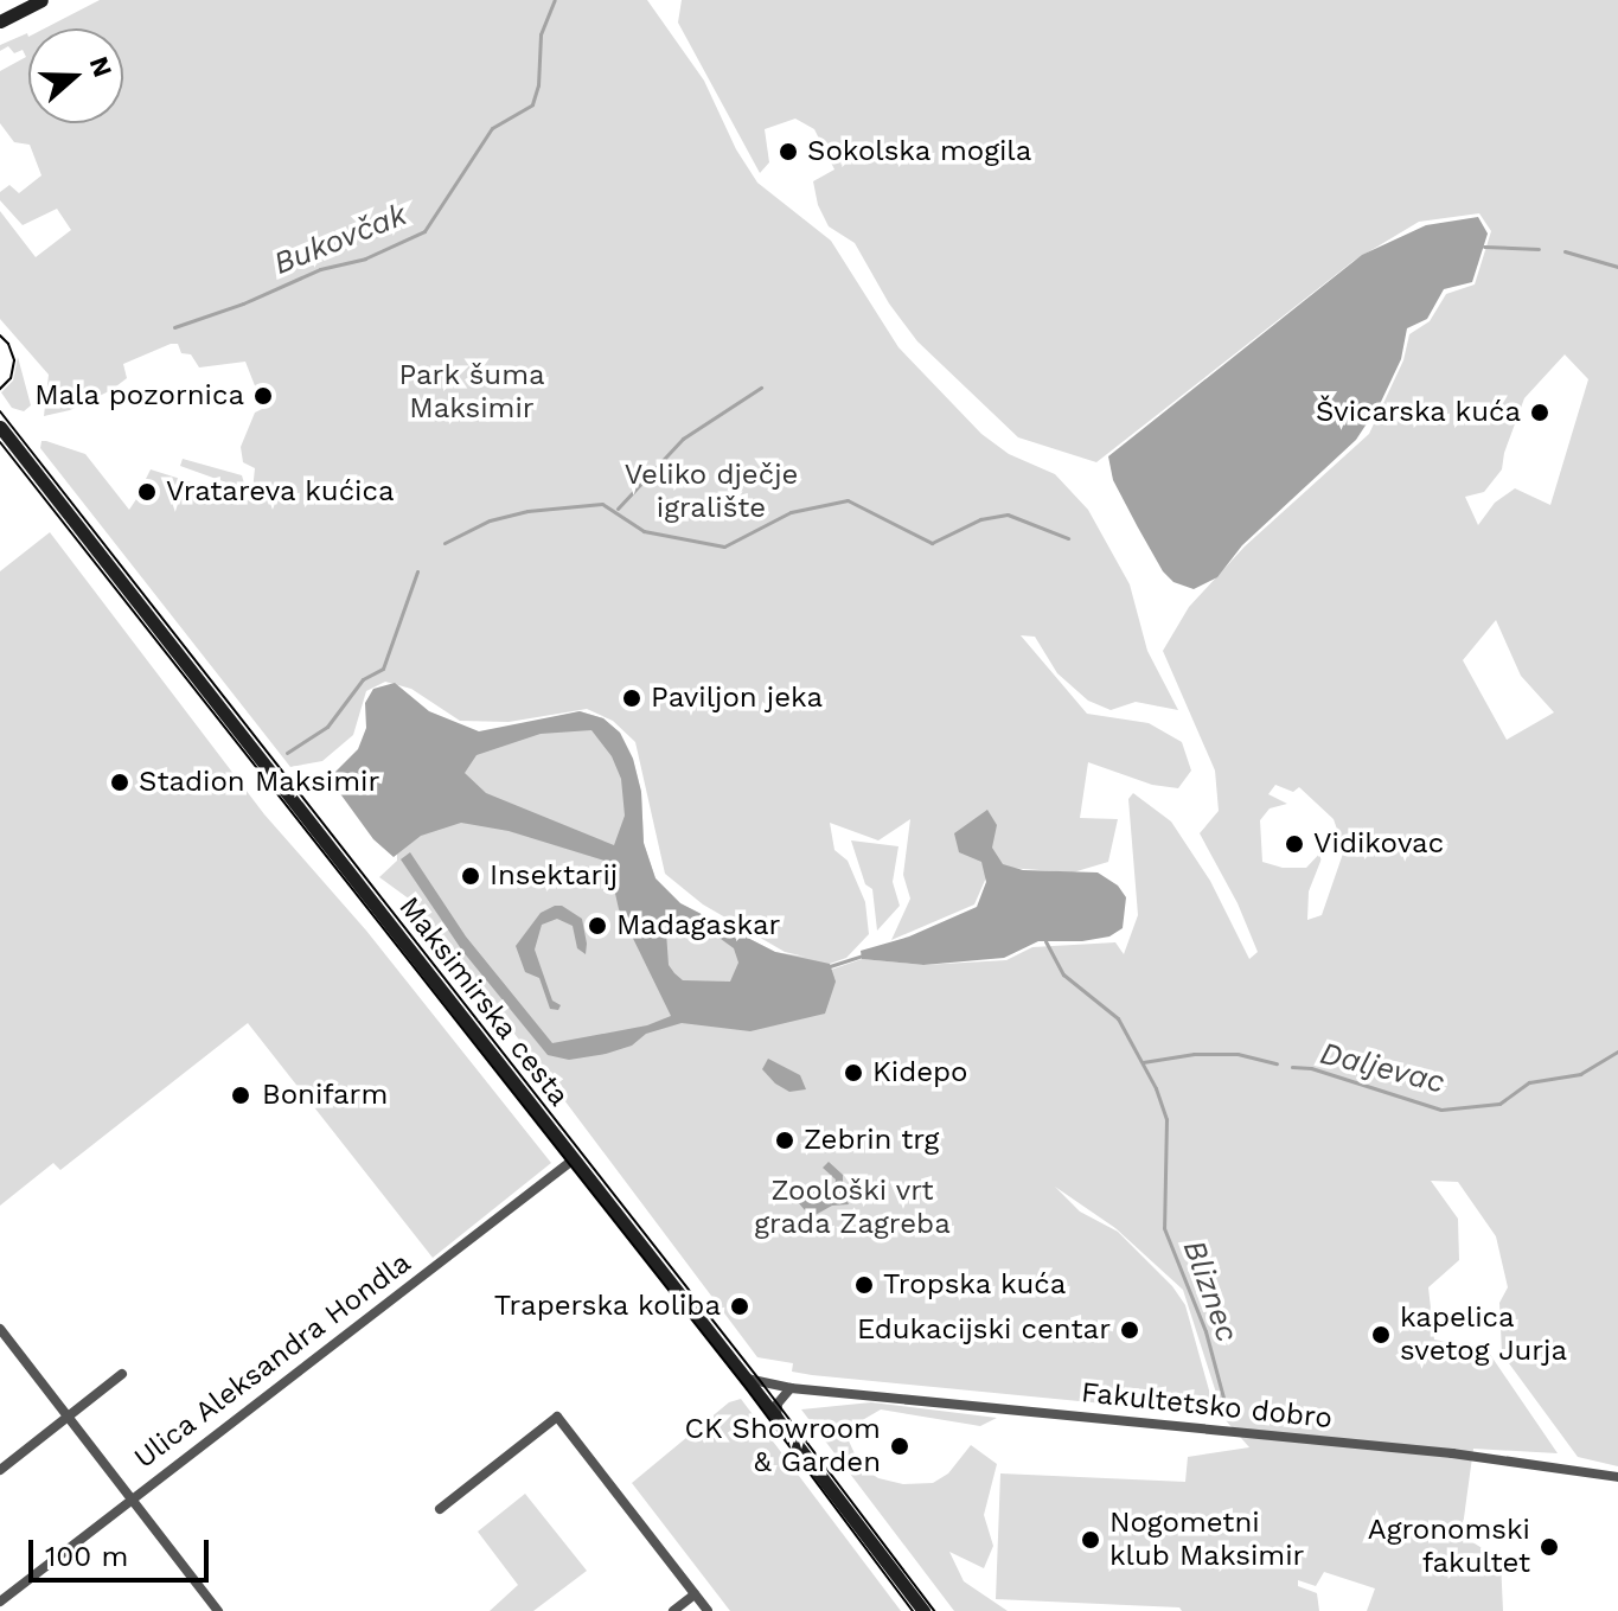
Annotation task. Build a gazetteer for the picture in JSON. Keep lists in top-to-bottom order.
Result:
{
  "streets": {
    "main road": ["Maksimirska cesta"],
    "street": ["Ulica Aleksandra Hondla", "Fakultetsko dobro"]
  },
  "crossings": [
    ["Maksimirska cesta", "Ulica Aleksandra Hondla"],
    ["Maksimirska cesta", "Fakultetsko dobro"]
  ],
  "water": ["Bukovčak", "Daljevac", "Bliznec"],
  "parks": ["Park šuma Maksimir", "Veliko dječje igralište", "Zoološki vrt grada Zagreba"],
  "places": [
    "Sokolska mogila",
    "Mala pozornica",
    "Švicarska kuća",
    "Vratareva kućica",
    "Paviljon jeka",
    "Stadion Maksimir",
    "Vidikovac",
    "Insektarij",
    "Madagaskar",
    "Kidepo",
    "Bonifarm",
    "Zebrin trg",
    "Tropska kuća",
    "Traperska koliba",
    "Edukacijski centar",
    "kapelica svetog Jurja",
    "CK Showroom & Garden",
    "Nogometni klub Maksimir",
    "Agronomski fakultet"
  ],
  "scale_bar": "100 m",
  "north": "right"
}
